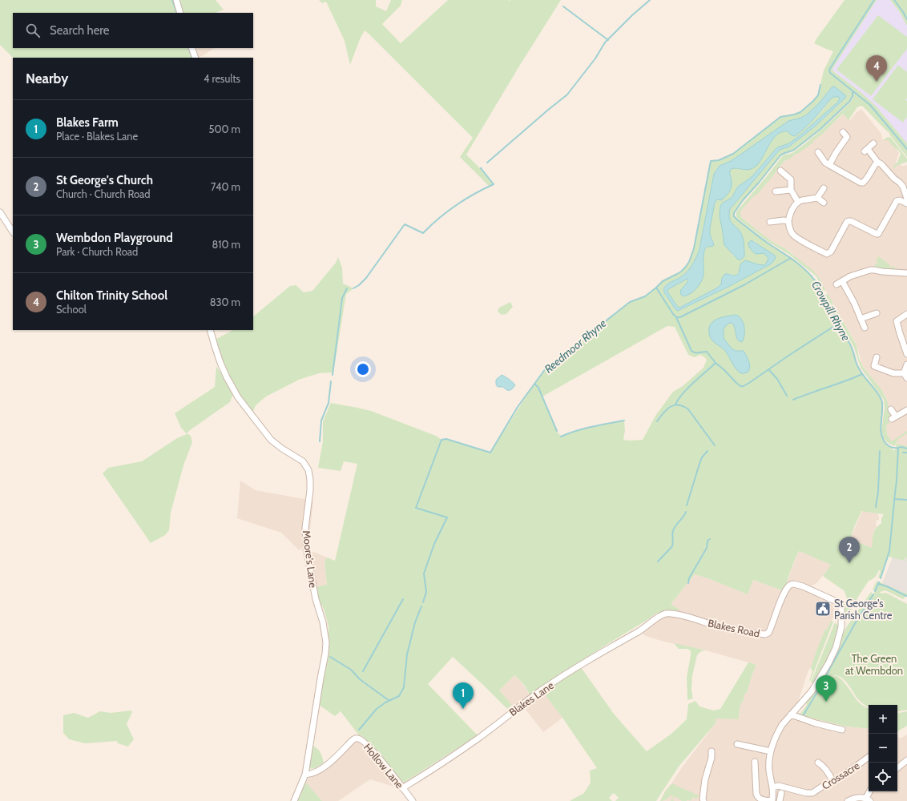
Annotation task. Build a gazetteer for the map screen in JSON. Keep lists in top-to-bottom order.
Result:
{
  "streets": {
    "street": [
      "Moore's Lane",
      "Blakes Road",
      "Blakes Lane",
      "Hollow Lane",
      "Crossacre"
    ]
  },
  "crossings": [
    ["Moore's Lane", "Hollow Lane"],
    ["Blakes Road", "Blakes Lane"],
    ["Blakes Lane", "Hollow Lane"]
  ],
  "water": ["Crowpill Rhyne", "Reedmoor Rhyne"],
  "parks": ["The Green at Wembdon"],
  "places": {
    "public building": ["St George's Parish Centre"]
  },
  "page": {
    "search": "Search here",
    "pins": [
      "4",
      "2",
      "3",
      "1"
    ],
    "heading": ["Nearby", "4 results"],
    "list": [
      {
        "mark": "1",
        "name": "Blakes Farm",
        "note": "Place · Blakes Lane",
        "value": "500 m"
      },
      {
        "mark": "2",
        "name": "St George's Church",
        "note": "Church · Church Road",
        "value": "740 m"
      },
      {
        "mark": "3",
        "name": "Wembdon Playground",
        "note": "Park · Church Road",
        "value": "810 m"
      },
      {
        "mark": "4",
        "name": "Chilton Trinity School",
        "note": "School",
        "value": "830 m"
      }
    ],
    "map_buttons": ["+", "−"]
  }
}
